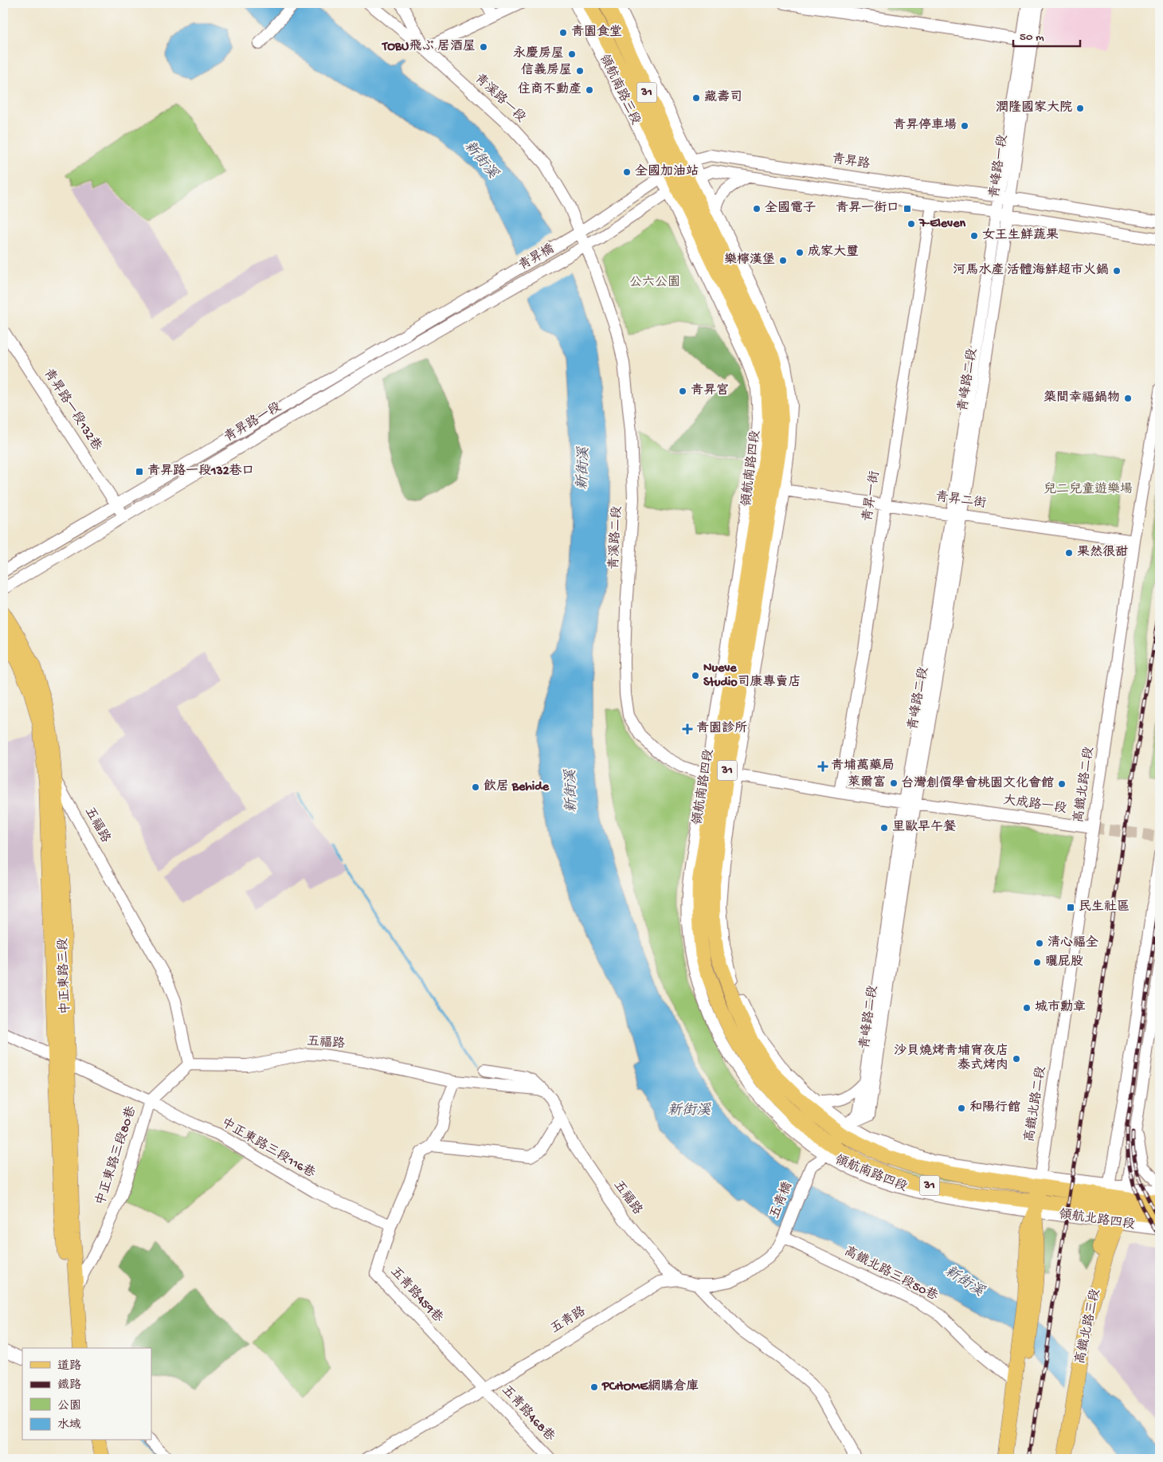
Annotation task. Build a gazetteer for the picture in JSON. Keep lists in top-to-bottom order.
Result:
{
  "streets": {
    "main road": [
      "領航南路三段",
      "31",
      "領航南路四段",
      "中正東路三段",
      "領航北路四段",
      "高鐵北路三段"
    ],
    "street": [
      "青溪路一段",
      "青昇路",
      "青峰路一段",
      "青昇橋",
      "青峰路二段",
      "青昇路一段132巷",
      "青昇路一段",
      "青昇一街",
      "青昇二街",
      "青溪路二段",
      "高鐵北路二段",
      "大成路一段",
      "五福路",
      "中正東路三段116巷",
      "中正東路三段80巷",
      "五青橋",
      "高鐵北路三段50巷",
      "五青路459巷",
      "五青路",
      "五青路468巷"
    ]
  },
  "crossings": [
    ["領航南路三段", "青昇路"],
    ["領航南路三段", "領航南路四段"],
    ["青溪路一段", "青昇路"],
    ["青溪路一段", "青溪路二段"],
    ["青昇路", "青峰路一段"],
    ["青昇路", "青昇橋"],
    ["青昇路", "青峰路二段"],
    ["青昇路", "領航南路四段"],
    ["青昇路", "青昇一街"],
    ["青昇路", "青溪路二段"],
    ["青峰路一段", "青峰路二段"],
    ["青昇橋", "青昇路一段"],
    ["青峰路二段", "領航南路四段"],
    ["青峰路二段", "青昇二街"],
    ["青峰路二段", "大成路一段"],
    ["青昇路一段132巷", "青昇路一段"],
    ["領航南路四段", "青昇二街"],
    ["領航南路四段", "青溪路二段"],
    ["領航南路四段", "高鐵北路二段"],
    ["領航南路四段", "大成路一段"],
    ["領航南路四段", "五青橋"],
    ["領航南路四段", "領航北路四段"],
    ["青昇一街", "青昇二街"],
    ["青昇一街", "大成路一段"],
    ["青昇二街", "高鐵北路二段"],
    ["青溪路二段", "大成路一段"],
    ["高鐵北路二段", "大成路一段"],
    ["高鐵北路二段", "領航北路四段"],
    ["五福路", "中正東路三段"],
    ["五福路", "中正東路三段80巷"],
    ["五福路", "五青路459巷"],
    ["五福路", "五青路"],
    ["中正東路三段", "中正東路三段116巷"],
    ["中正東路三段", "中正東路三段80巷"],
    ["中正東路三段116巷", "中正東路三段80巷"],
    ["中正東路三段116巷", "五青路459巷"],
    ["五青橋", "高鐵北路三段50巷"],
    ["五青橋", "五青路"],
    ["領航北路四段", "高鐵北路三段"],
    ["高鐵北路三段50巷", "五青路"],
    ["五青路459巷", "五青路"],
    ["五青路459巷", "五青路468巷"],
    ["五青路", "五青路468巷"]
  ],
  "water": ["新街溪"],
  "parks": ["公六公園", "兒二兒童遊樂場"],
  "places": {
    "other": [
      "青園食堂",
      "TOBU飛ぶ 居酒屋",
      "永慶房屋",
      "信義房屋",
      "住商不動產",
      "藏壽司",
      "潤隆國家大院",
      "青昇停車場",
      "全國加油站",
      "全國電子",
      "7-Eleven",
      "女王生鮮蔬果",
      "成家大璽",
      "樂檸漢堡",
      "河馬水產 活體海鮮超市火鍋",
      "青昇宮",
      "築間幸福鍋物",
      "果然很甜",
      "Nueve Studio司康專賣店",
      "萊爾富",
      "台灣創價學會桃園文化會館",
      "飲居 Behide",
      "里歐早午餐",
      "清心福全",
      "曬屁股",
      "城市勳章",
      "沙貝燒烤青埔宵夜店 泰式烤肉",
      "和陽行館",
      "PCHOME網購倉庫"
    ],
    "transit": ["青昇一街口", "青昇路一段132巷口", "民生社區"],
    "health": ["青園診所", "青埔萬藥局"]
  },
  "legend": [
    "道路",
    "鐵路",
    "公園",
    "水域"
  ],
  "scale_bar": "50 m"
}
